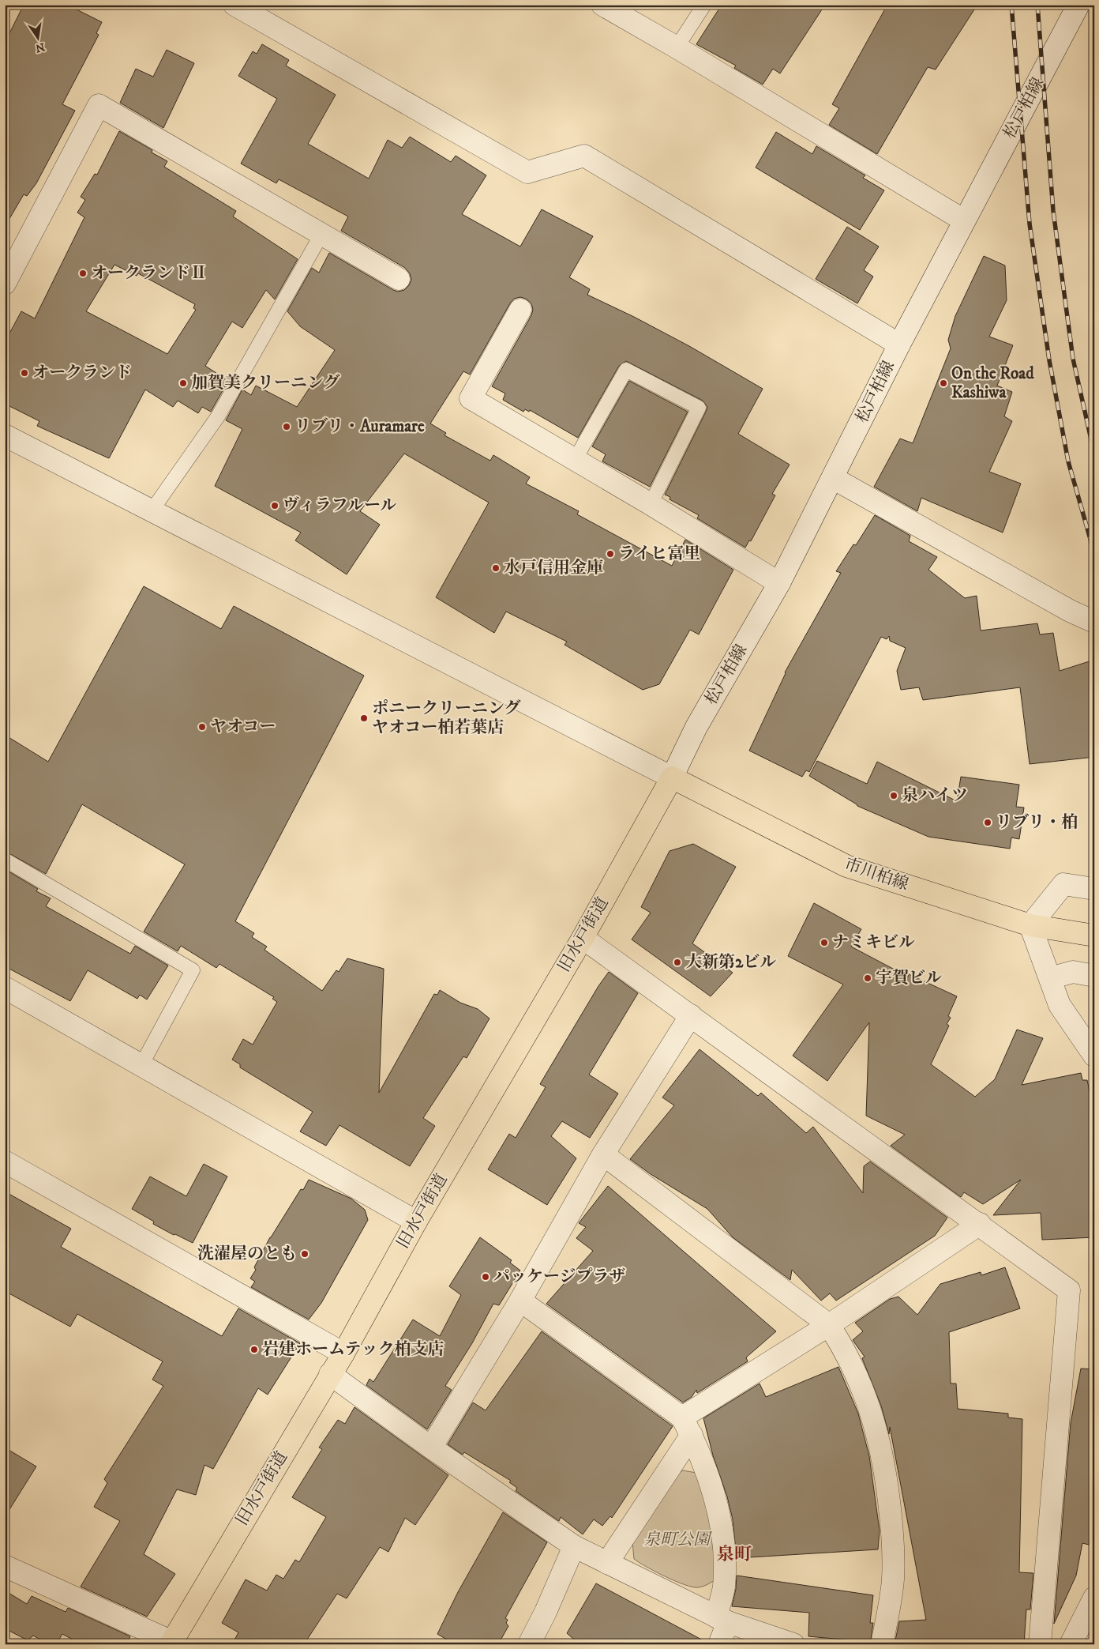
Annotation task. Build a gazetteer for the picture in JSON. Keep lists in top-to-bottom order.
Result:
{
  "streets": {
    "main road": ["市川柏線", "旧水戸街道"],
    "street": ["松戸柏線"]
  },
  "crossings": [
    ["松戸柏線", "市川柏線"],
    ["松戸柏線", "旧水戸街道"],
    ["市川柏線", "旧水戸街道"]
  ],
  "districts": ["泉町"],
  "parks": ["泉町公園"],
  "places": [
    "オークランドⅡ",
    "オークランド",
    "加賀美クリーニング",
    "On the Road Kashiwa",
    "リブリ・Auramare",
    "ヴィラフルール",
    "ライヒ富里",
    "水戸信用金庫",
    "ポニークリーニング ヤオコー柏若葉店",
    "ヤオコー",
    "泉ハイツ",
    "リブリ・柏",
    "ナミキビル",
    "大新第2ビル",
    "宇賀ビル",
    "洗濯屋のとも",
    "パッケージプラザ",
    "岩建ホームテック柏支店"
  ],
  "north": "bottom"
}
